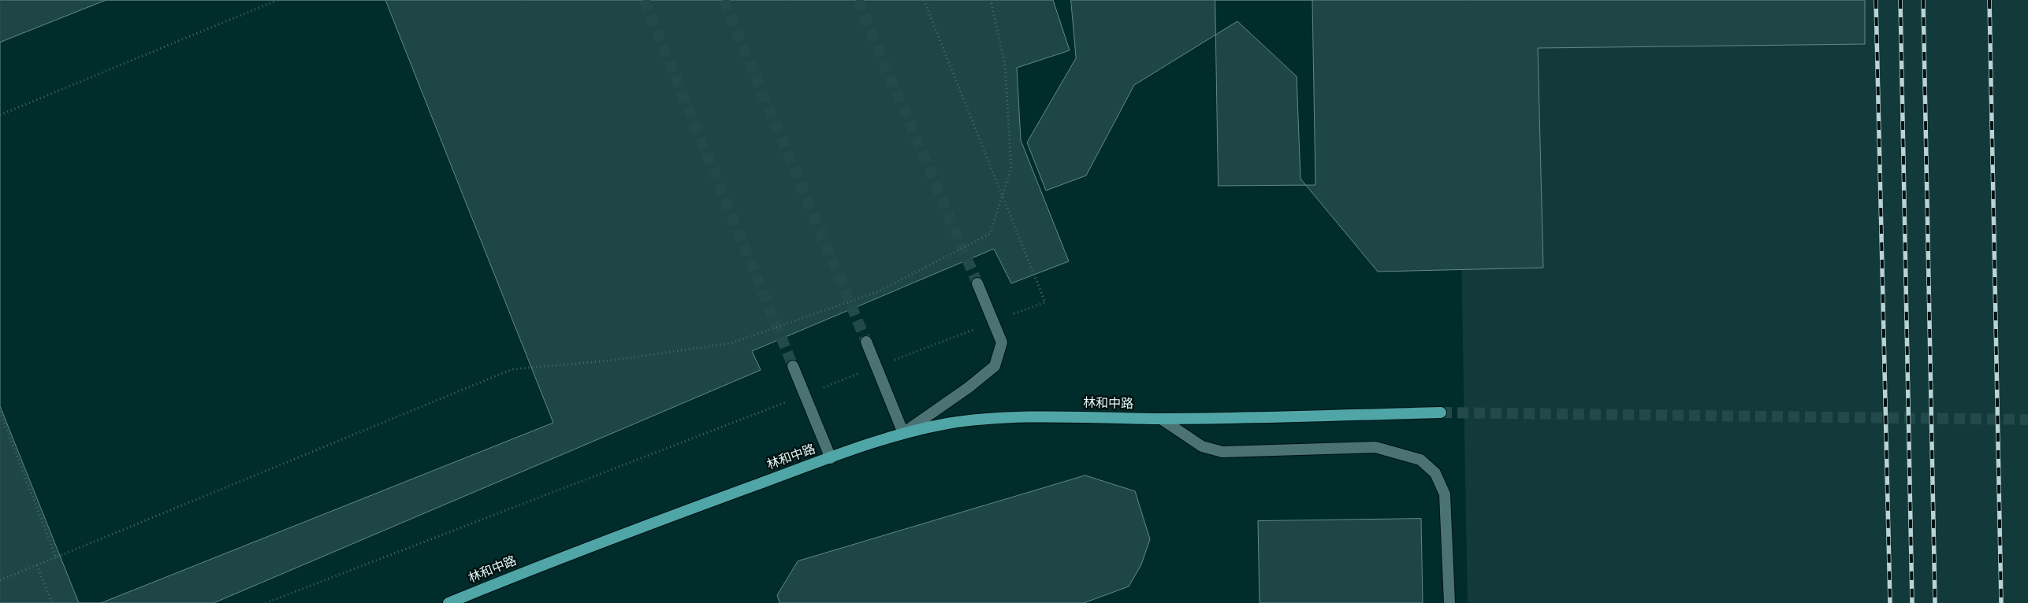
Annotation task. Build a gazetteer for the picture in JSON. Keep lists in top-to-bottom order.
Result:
{
  "streets": {
    "main road": ["林和中路"]
  }
}
